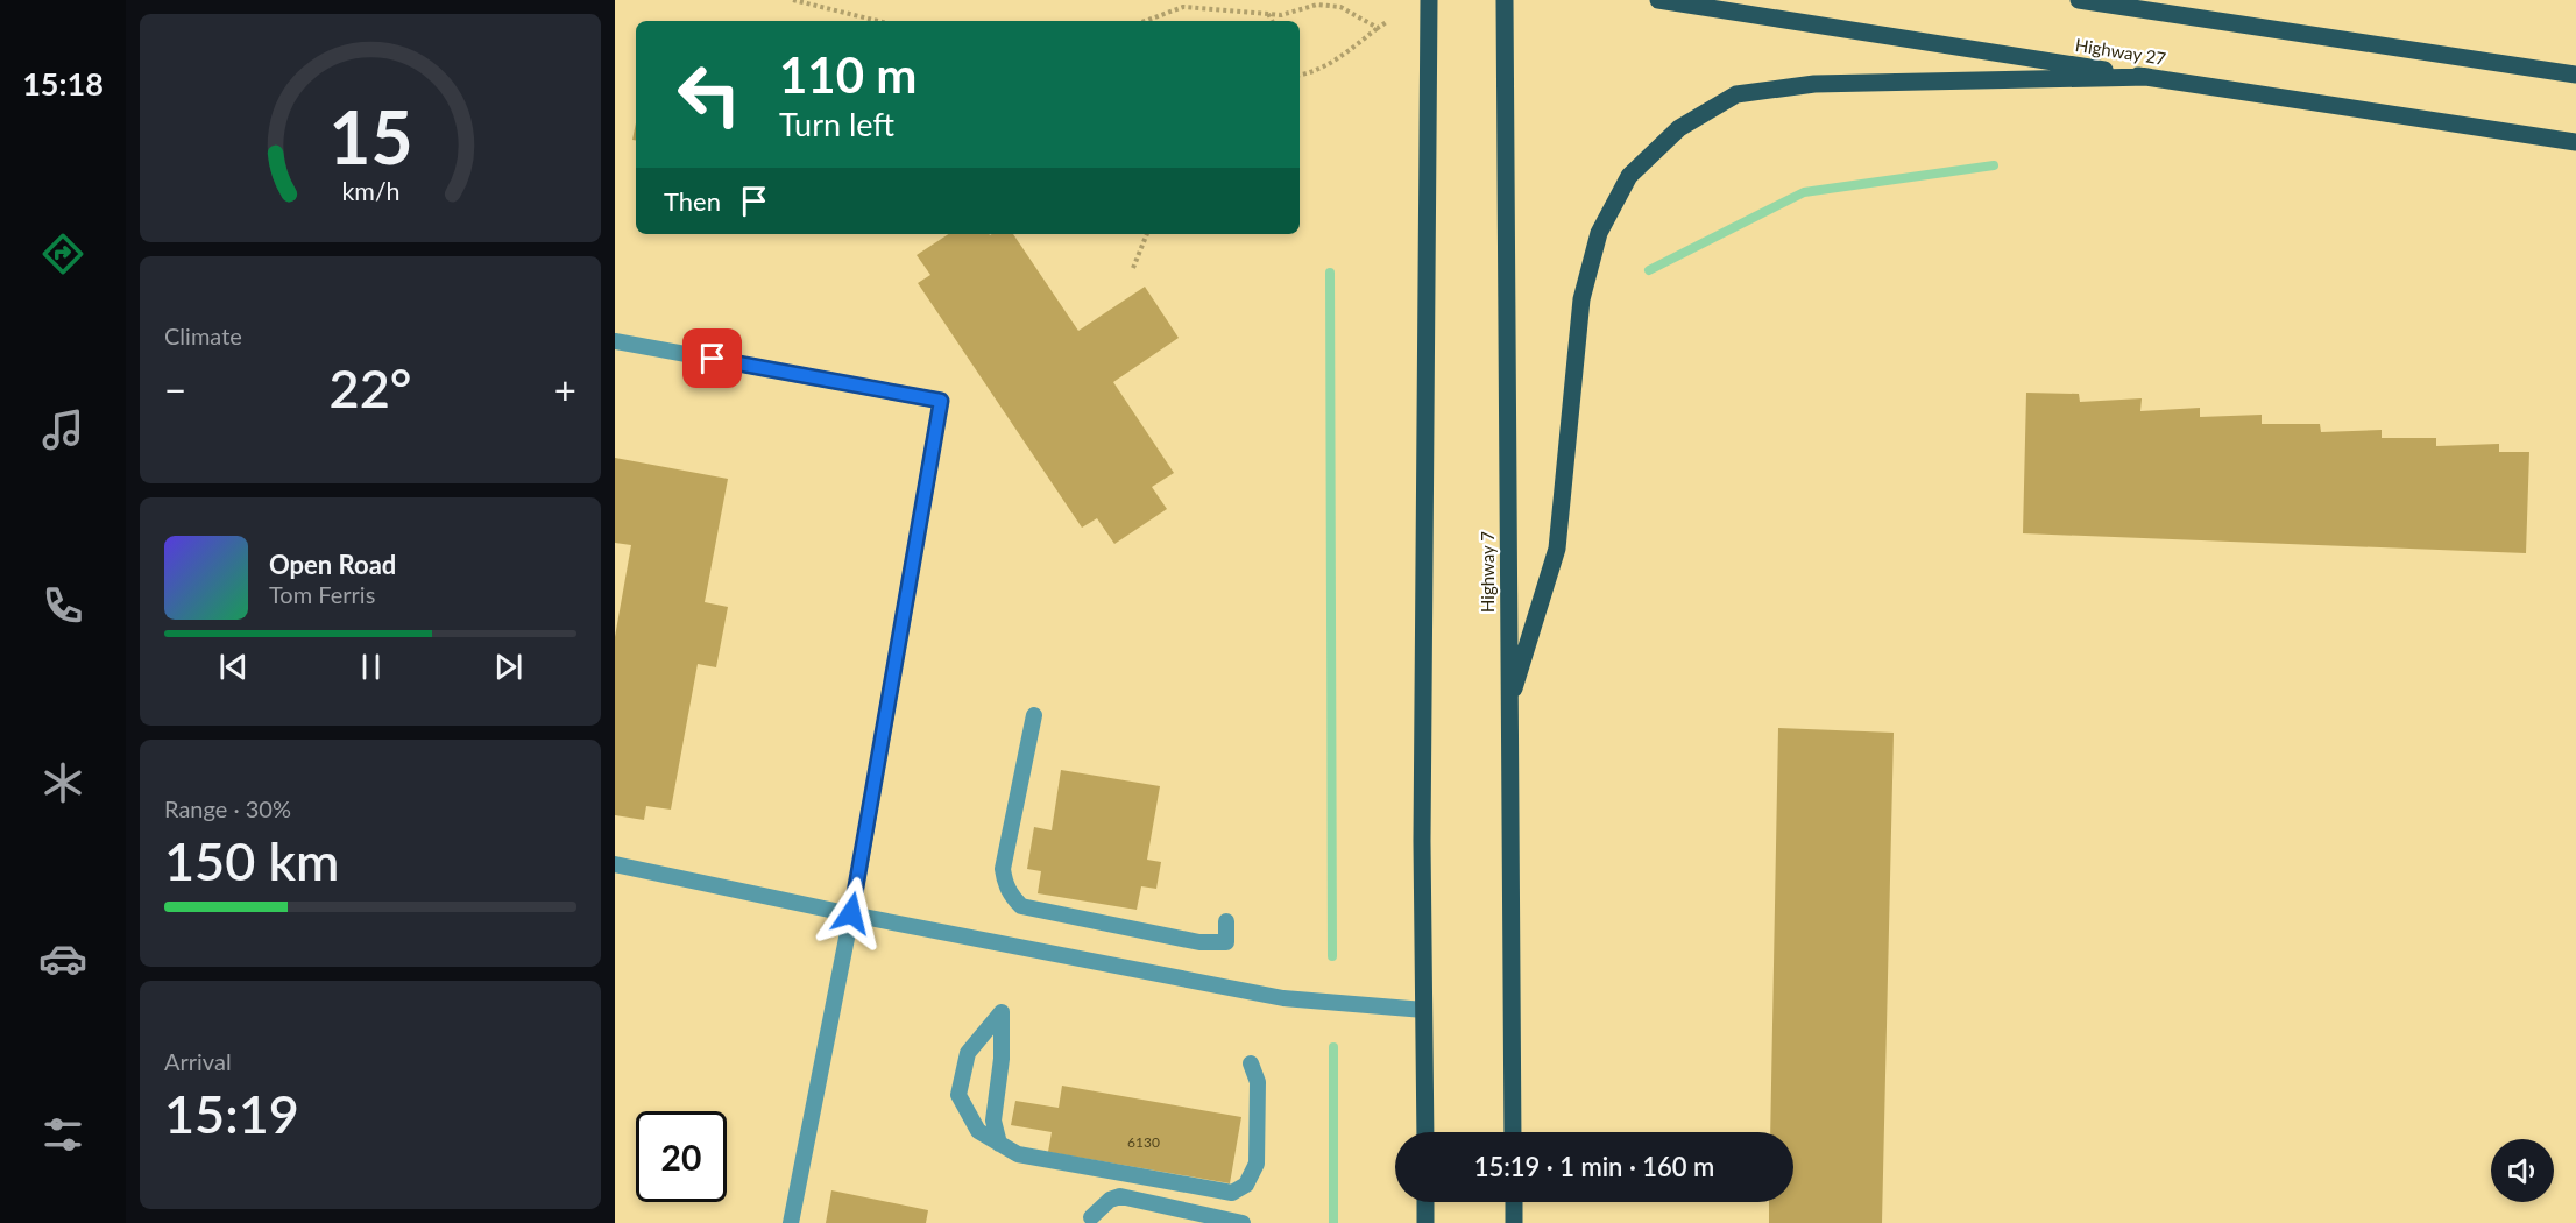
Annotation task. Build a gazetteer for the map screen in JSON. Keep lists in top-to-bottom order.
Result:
{
  "streets": {
    "main road": ["Highway 27", "Highway 7"]
  },
  "house_numbers": ["6130"],
  "page": {
    "tabs": "15:18",
    "turn": ["110 m", "Turn left"],
    "then": "Then",
    "tile": [
      "Climate",
      ["Range · 30%", "150 km"],
      ["Arrival", "15:19"]
    ],
    "heat": ["−", "22°", "+"],
    "song": ["Open Road", "Tom Ferris"],
    "limit": "20",
    "trip": "15:19 · 1 min · 160 m",
    "gauge": ["15", "km/h"]
  }
}
